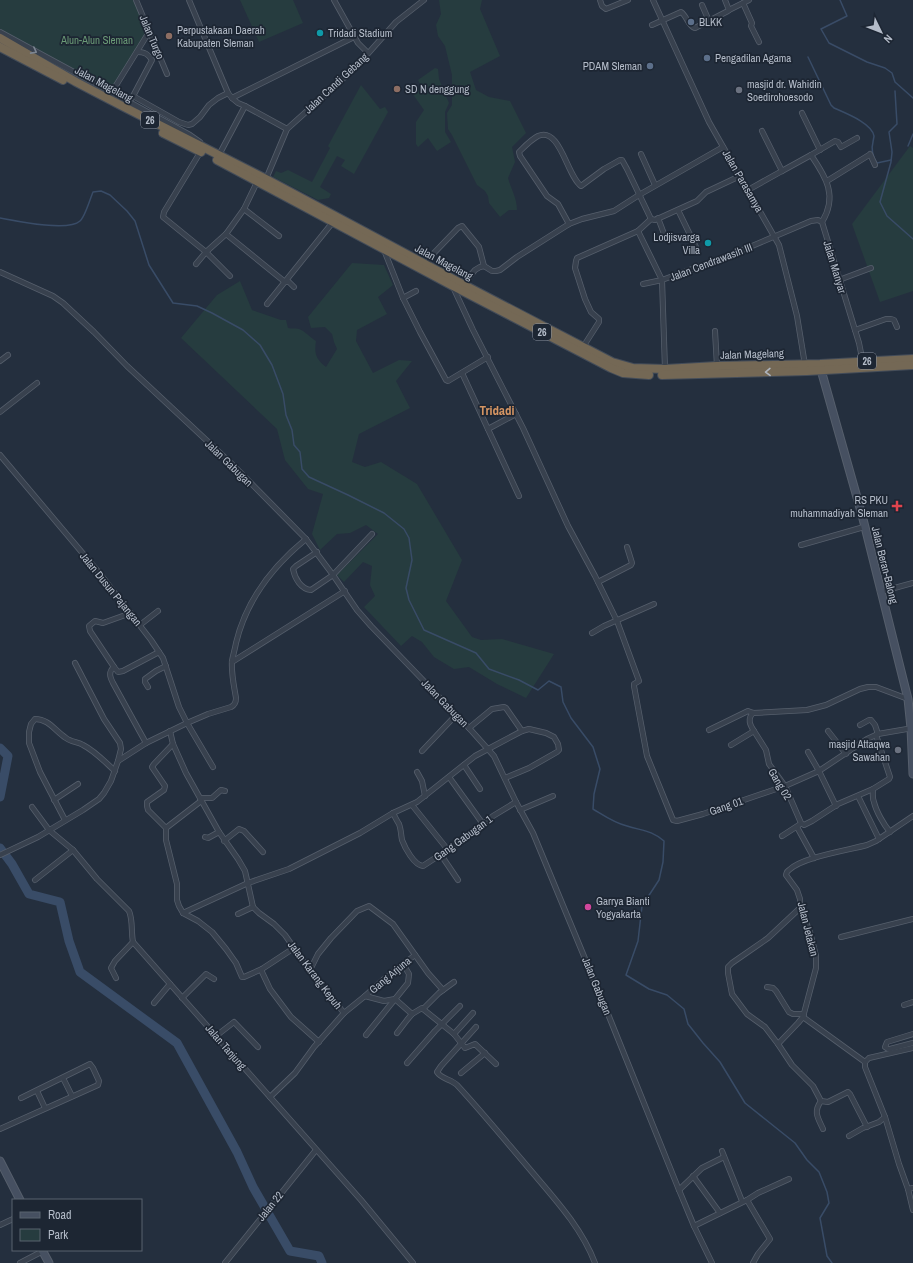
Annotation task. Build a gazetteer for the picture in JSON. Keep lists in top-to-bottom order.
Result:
{
  "streets": {
    "highway": ["Jalan Magelang", "26"],
    "main road": ["Jalan Beran-Balong"],
    "street": [
      "Jalan Turgo",
      "Jalan Candi Gebang",
      "Jalan Parasamya",
      "Jalan Cendrawasih III",
      "Jalan Manyar",
      "Jalan Gabugan",
      "Jalan Dusun Pajangan",
      "Gang 02",
      "Gang 01",
      "Gang Gabugan 1",
      "Jalan Jetakan",
      "Jalan Karang Kepuh",
      "Gang Arjuna",
      "Jalan Tanjung",
      "Jalan 22"
    ]
  },
  "crossings": [
    ["Jalan Candi Gebang", "Jalan Magelang"],
    ["Jalan Magelang", "Jalan Parasamya"],
    ["Jalan Magelang", "Jalan Cendrawasih III"],
    ["Jalan Magelang", "Jalan Manyar"],
    ["Jalan Magelang", "Jalan Beran-Balong"],
    ["Jalan Parasamya", "Jalan Cendrawasih III"],
    ["Jalan Gabugan", "Gang Gabugan 1"],
    ["Jalan Beran-Balong", "Gang 01"],
    ["Gang 02", "Gang 01"],
    ["Gang 02", "Jalan Jetakan"],
    ["Jalan Karang Kepuh", "Gang Arjuna"],
    ["Jalan Tanjung", "Jalan 22"]
  ],
  "districts": ["Tridadi"],
  "parks": ["Alun-Alun Sleman"],
  "places": {
    "other": [
      "BLKK",
      "Tridadi Stadium",
      "Perpustakaan Daerah Kabupaten Sleman",
      "Pengadilan Agama",
      "PDAM Sleman",
      "SD N denggung",
      "masjid dr. Wahidin Soedirohoesodo",
      "Lodjisvarga Villa",
      "masjid Attaqwa Sawahan",
      "Garrya Bianti Yogyakarta"
    ],
    "health": ["RS PKU muhammadiyah Sleman"]
  },
  "legend": ["Road", "Park"],
  "north": "bottom right"
}
